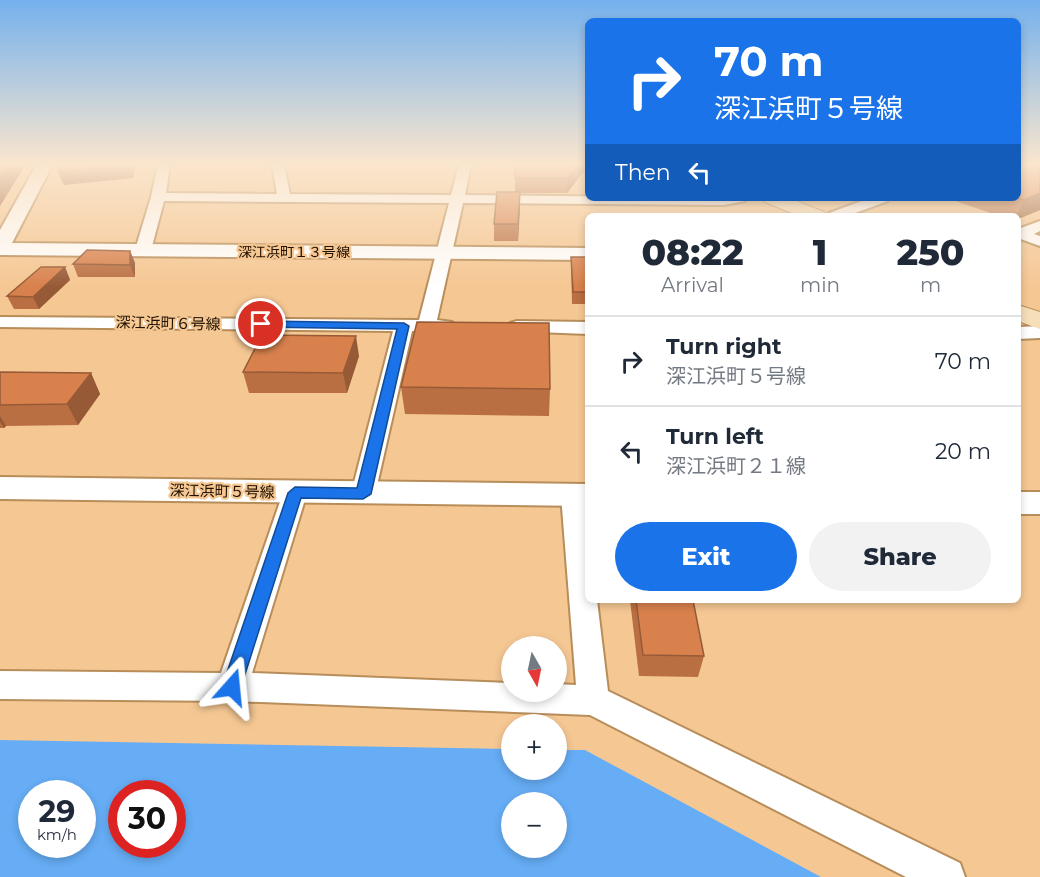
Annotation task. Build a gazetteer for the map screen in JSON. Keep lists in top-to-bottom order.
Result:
{
  "streets": {
    "street": ["深江浜町１３号線", "深江浜町６号線", "深江浜町５号線"]
  },
  "north": "bottom",
  "page": {
    "turn": ["70 m", "深江浜町５号線"],
    "then": "Then",
    "eta": [
      "08:22",
      "Arrival",
      "1",
      "min",
      "250",
      "m"
    ],
    "list": [
      {
        "name": "Turn right",
        "note": "深江浜町５号線",
        "value": "70 m"
      },
      {
        "name": "Turn left",
        "note": "深江浜町２１線",
        "value": "20 m"
      }
    ],
    "buttons": ["Exit", "Share"],
    "map_buttons": ["+", "−"],
    "speed": "29 km/h",
    "limit": "30"
  }
}
